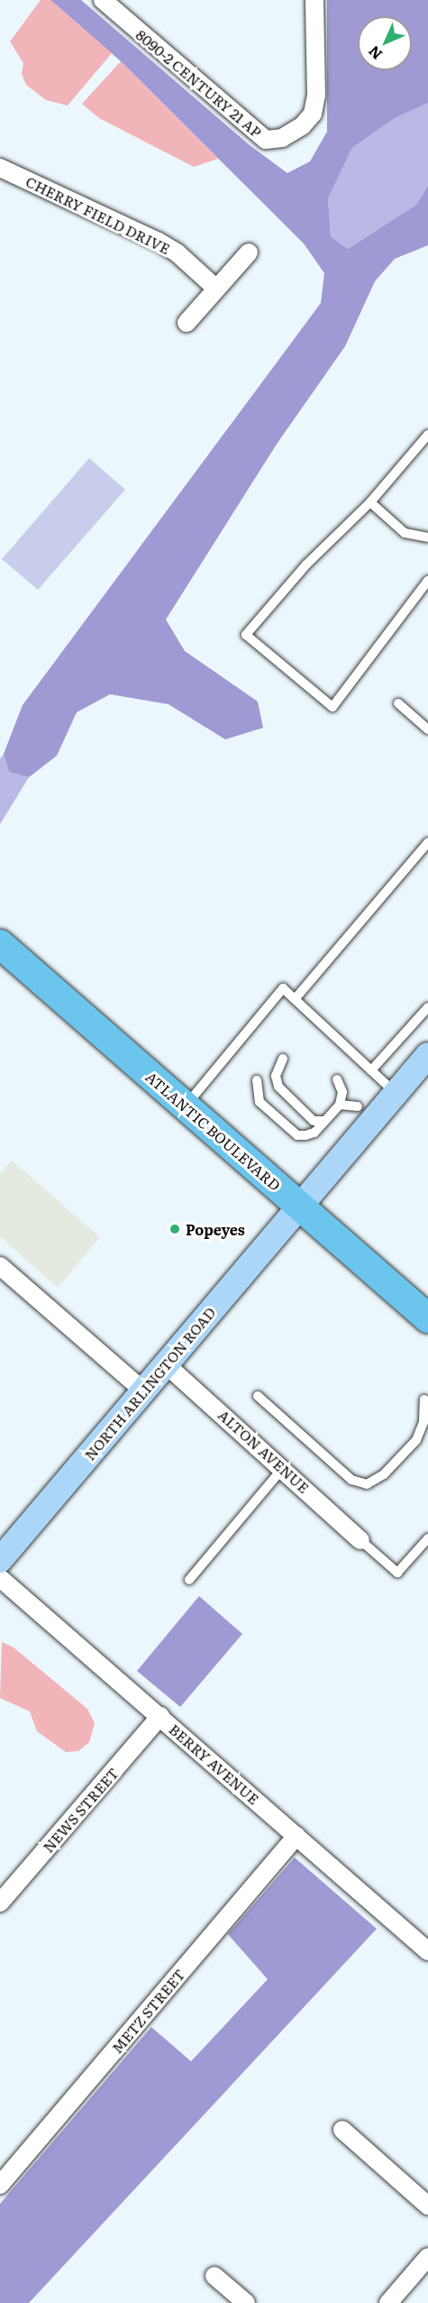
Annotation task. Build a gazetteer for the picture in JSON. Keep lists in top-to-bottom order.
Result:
{
  "streets": {
    "main road": ["ATLANTIC BOULEVARD", "NORTH ARLINGTON ROAD"],
    "street": [
      "8090-2 CENTURY 21 AP",
      "CHERRY FIELD DRIVE",
      "ALTON AVENUE",
      "BERRY AVENUE",
      "NEWS STREET",
      "METZ STREET"
    ]
  },
  "crossings": [
    ["ATLANTIC BOULEVARD", "NORTH ARLINGTON ROAD"],
    ["NORTH ARLINGTON ROAD", "ALTON AVENUE"],
    ["BERRY AVENUE", "NEWS STREET"],
    ["BERRY AVENUE", "METZ STREET"]
  ],
  "places": ["Popeyes"],
  "north": "bottom left"
}
